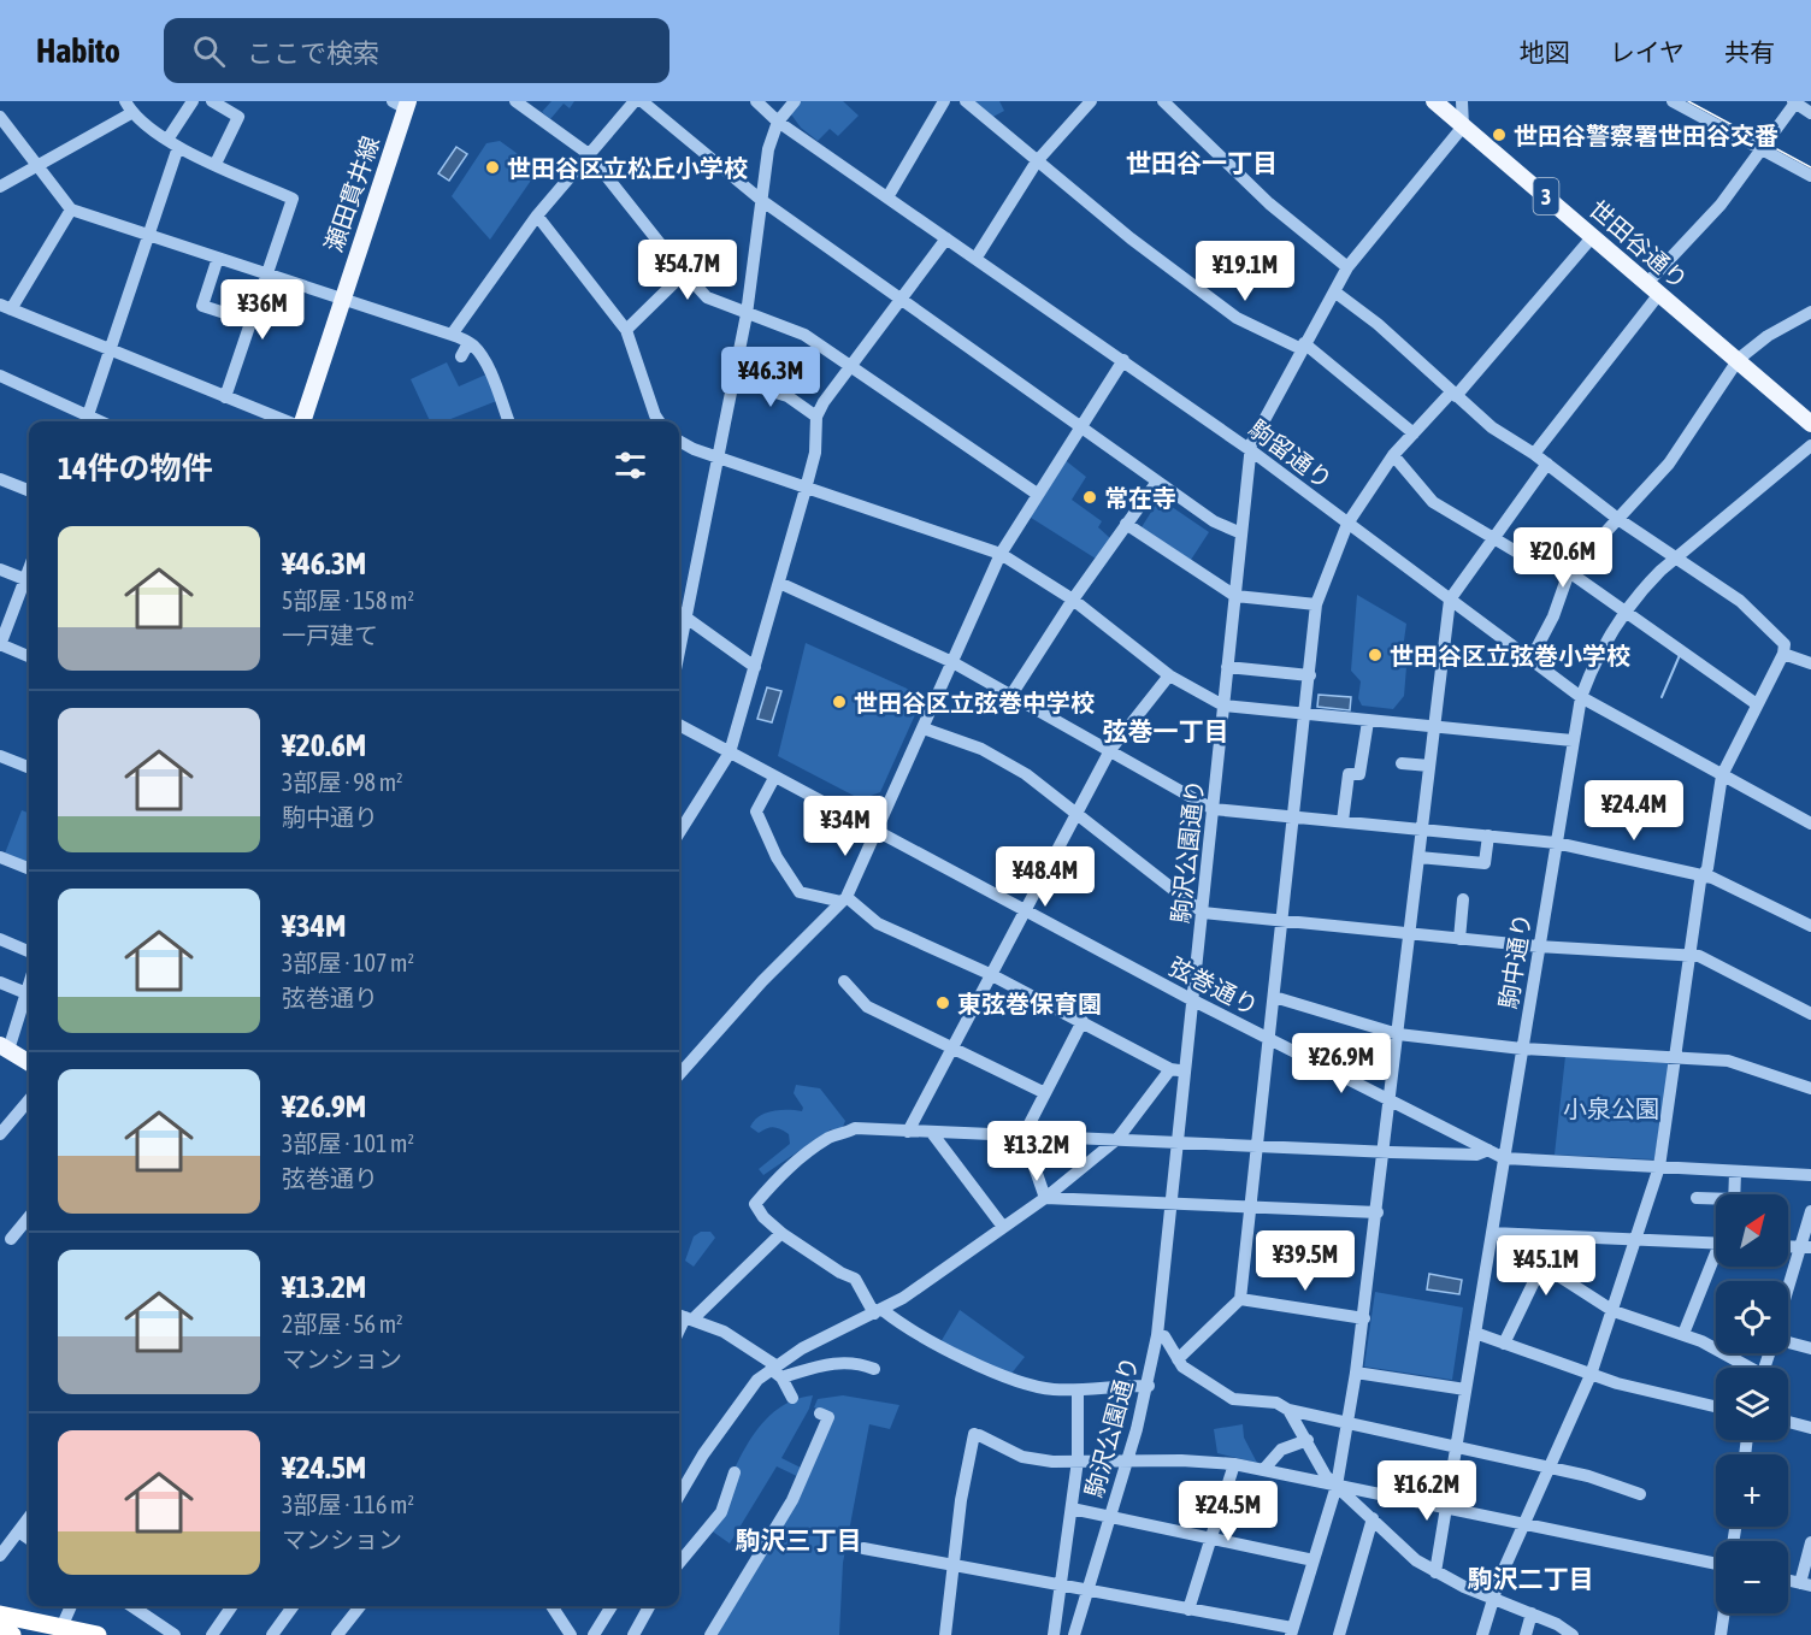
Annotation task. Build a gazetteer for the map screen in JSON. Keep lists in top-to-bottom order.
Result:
{
  "streets": {
    "main road": ["瀬田貫井線", "3", "世田谷通り"],
    "street": [
      "駒留通り",
      "駒沢公園通り",
      "駒中通り",
      "弦巻通り"
    ]
  },
  "crossings": [
    ["世田谷通り", "駒沢公園通り"],
    ["駒留通り", "駒沢公園通り"],
    ["駒留通り", "駒中通り"],
    ["駒沢公園通り", "弦巻通り"],
    ["駒中通り", "弦巻通り"]
  ],
  "districts": [
    "世田谷一丁目",
    "弦巻一丁目",
    "駒沢三丁目",
    "駒沢二丁目"
  ],
  "parks": ["小泉公園"],
  "places": [
    "世田谷警察署世田谷交番",
    "世田谷区立松丘小学校",
    "常在寺",
    "世田谷区立弦巻小学校",
    "世田谷区立弦巻中学校",
    "東弦巻保育園"
  ],
  "north": "top right",
  "page": {
    "header": "Habito",
    "search": "ここで検索",
    "nav": ["地図", "レイヤ", "共有"],
    "price": [
      "¥54.7M",
      "¥19.1M",
      "¥36M",
      "¥46.3M",
      "¥20.6M",
      "¥24.4M",
      "¥34M",
      "¥48.4M",
      "¥26.9M",
      "¥13.2M",
      "¥39.5M",
      "¥45.1M",
      "¥16.2M",
      "¥24.5M"
    ],
    "heading": "14件の物件",
    "list": [
      {
        "name": "¥46.3M",
        "note": "5部屋 · 158 m² · 一戸建て"
      },
      {
        "name": "¥20.6M",
        "note": "3部屋 · 98 m² · 駒中通り"
      },
      {
        "name": "¥34M",
        "note": "3部屋 · 107 m² · 弦巻通り"
      },
      {
        "name": "¥26.9M",
        "note": "3部屋 · 101 m² · 弦巻通り"
      },
      {
        "name": "¥13.2M",
        "note": "2部屋 · 56 m² · マンション"
      },
      {
        "name": "¥24.5M",
        "note": "3部屋 · 116 m² · マンション"
      }
    ],
    "map_buttons": ["+", "−"]
  }
}
